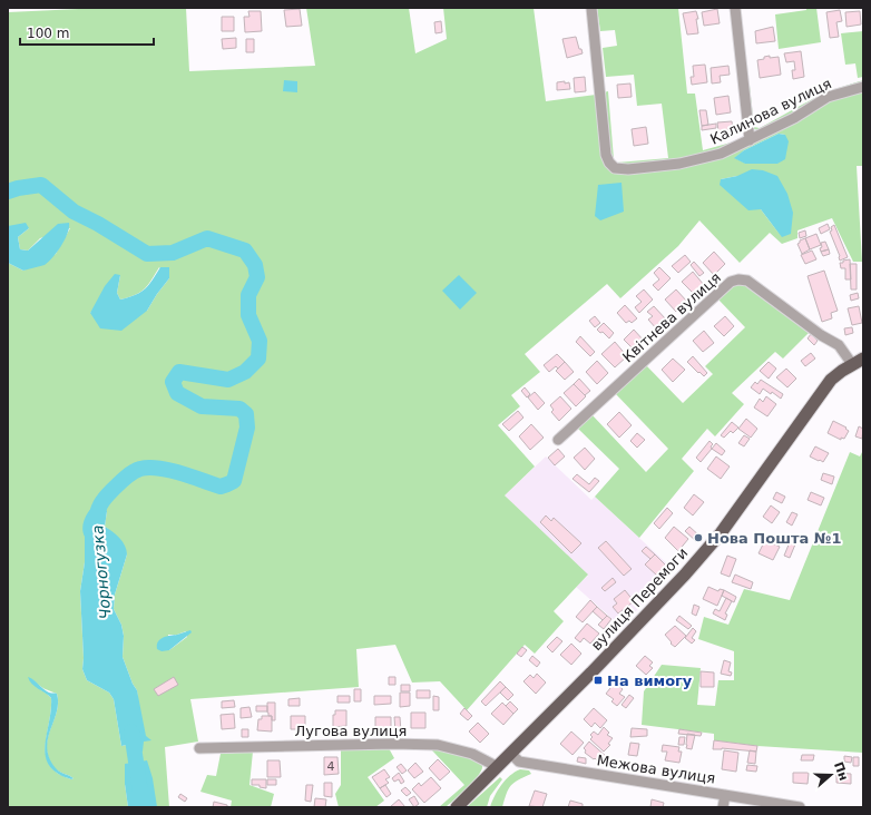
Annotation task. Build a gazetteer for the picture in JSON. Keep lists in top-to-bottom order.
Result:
{
  "streets": {
    "main road": ["вулиця Перемоги"],
    "street": [
      "Калинова вулиця",
      "Квітнева вулиця",
      "Лугова вулиця",
      "Межова вулиця"
    ]
  },
  "crossings": [
    ["Квітнева вулиця", "вулиця Перемоги"],
    ["вулиця Перемоги", "Лугова вулиця"],
    ["вулиця Перемоги", "Межова вулиця"]
  ],
  "water": ["Чорногузка"],
  "places": {
    "other": ["Нова Пошта №1"],
    "transit": ["На вимогу"]
  },
  "house_numbers": ["4"],
  "scale_bar": "100 m",
  "north": "right"
}
